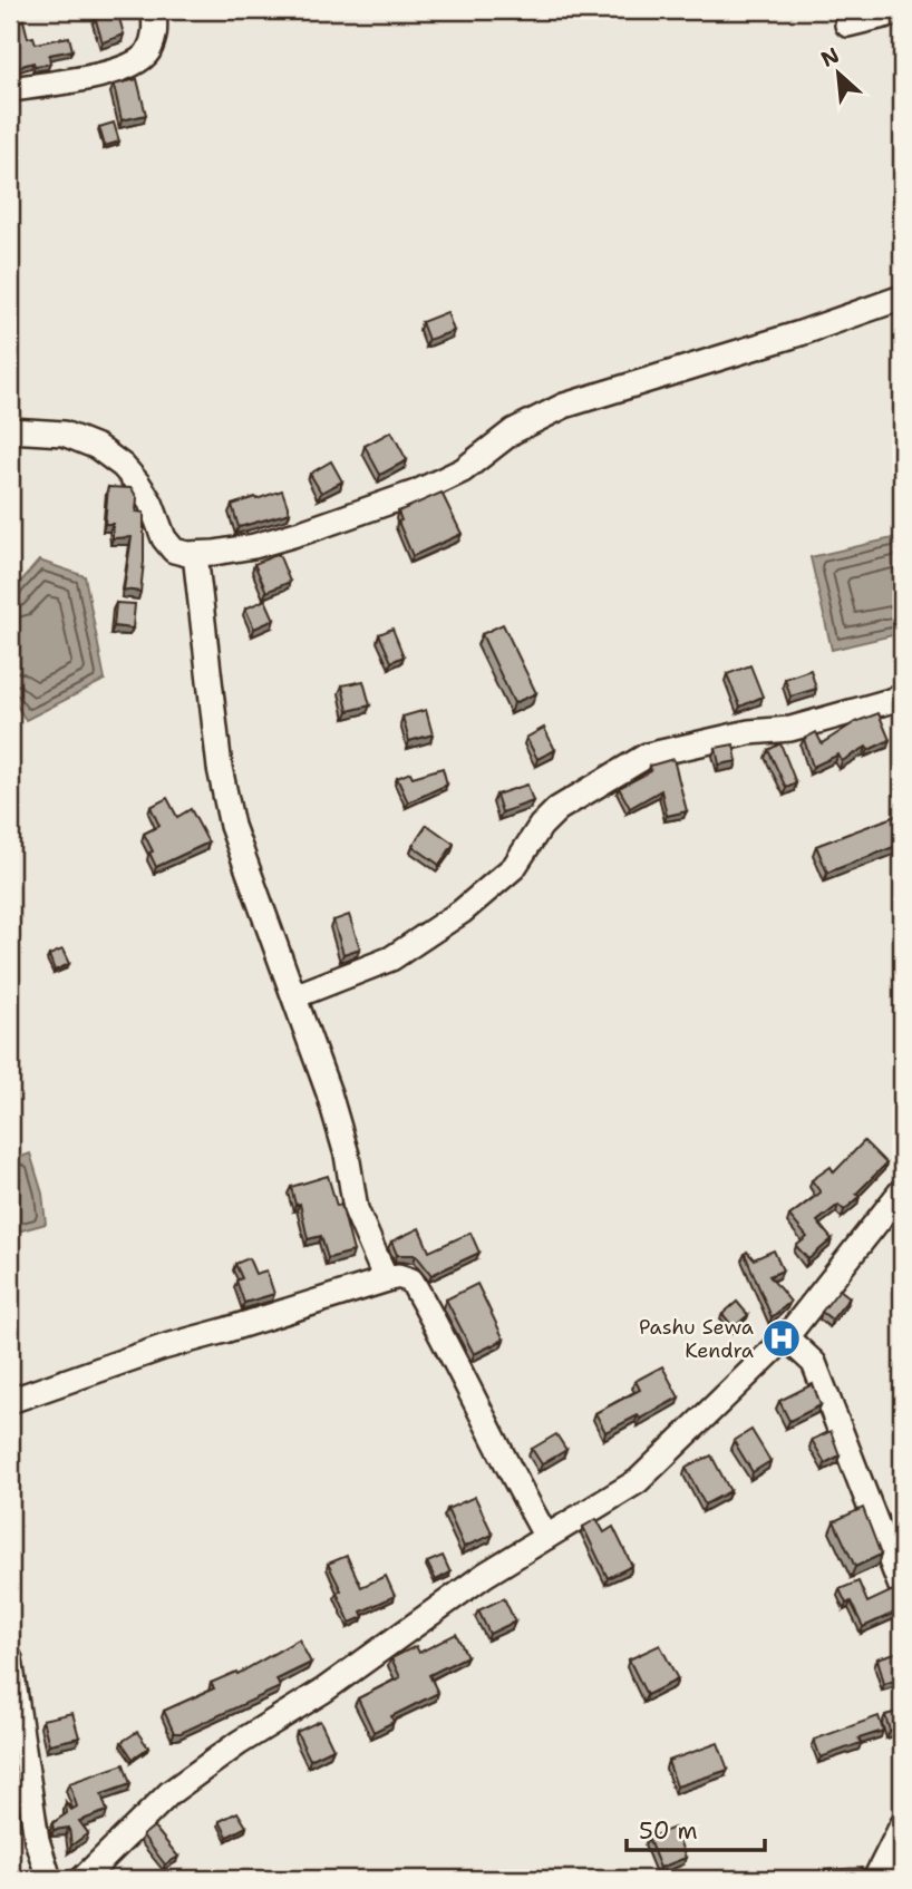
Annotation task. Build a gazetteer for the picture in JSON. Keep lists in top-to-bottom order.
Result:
{
  "places": {
    "hospital": ["Pashu Sewa Kendra"]
  },
  "scale_bar": "50 m",
  "north": "top left"
}
